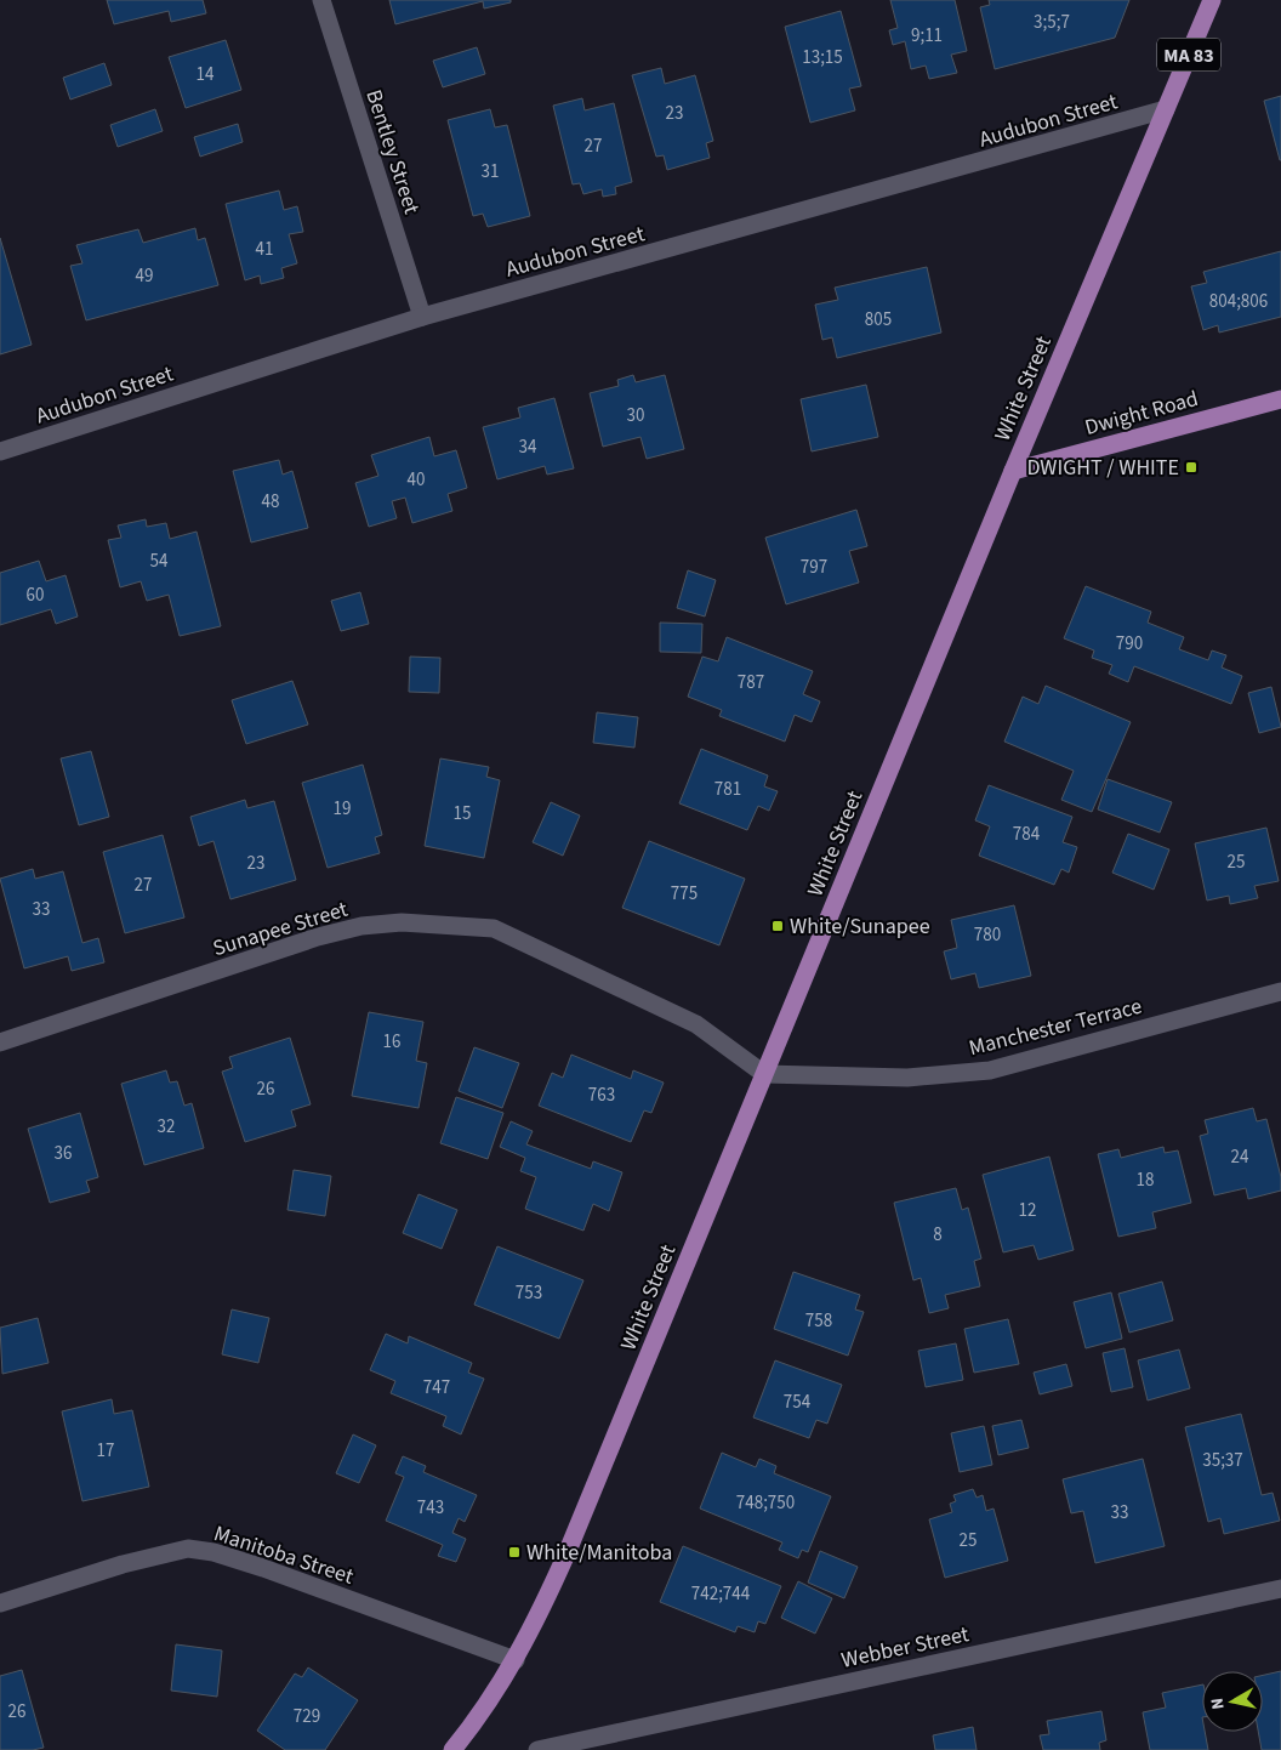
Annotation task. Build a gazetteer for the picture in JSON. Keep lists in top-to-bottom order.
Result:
{
  "streets": {
    "main road": ["MA 83", "White Street", "Dwight Road"],
    "street": [
      "Audubon Street",
      "Bentley Street",
      "Sunapee Street",
      "Manchester Terrace",
      "Manitoba Street",
      "Webber Street"
    ]
  },
  "crossings": [
    ["MA 83", "Audubon Street"],
    ["MA 83", "White Street"],
    ["Audubon Street", "Bentley Street"],
    ["Audubon Street", "White Street"],
    ["White Street", "Dwight Road"],
    ["White Street", "Sunapee Street"],
    ["White Street", "Manchester Terrace"],
    ["White Street", "Manitoba Street"],
    ["Sunapee Street", "Manchester Terrace"]
  ],
  "places": {
    "transit": ["DWIGHT / WHITE", "White/Sunapee", "White/Manitoba"]
  },
  "house_numbers": [
    "3;5;7",
    "9;11",
    "13;15",
    "14",
    "23",
    "27",
    "31",
    "41",
    "49",
    "804;806",
    "805",
    "30",
    "34",
    "40",
    "48",
    "54",
    "797",
    "60",
    "790",
    "787",
    "781",
    "19",
    "15",
    "784",
    "25",
    "23",
    "27",
    "775",
    "33",
    "780",
    "16",
    "26",
    "763",
    "32",
    "36",
    "24",
    "18",
    "12",
    "8",
    "753",
    "758",
    "747",
    "754",
    "17",
    "35;37",
    "748;750",
    "743",
    "33",
    "25",
    "742;744",
    "26",
    "729"
  ],
  "north": "left"
}
